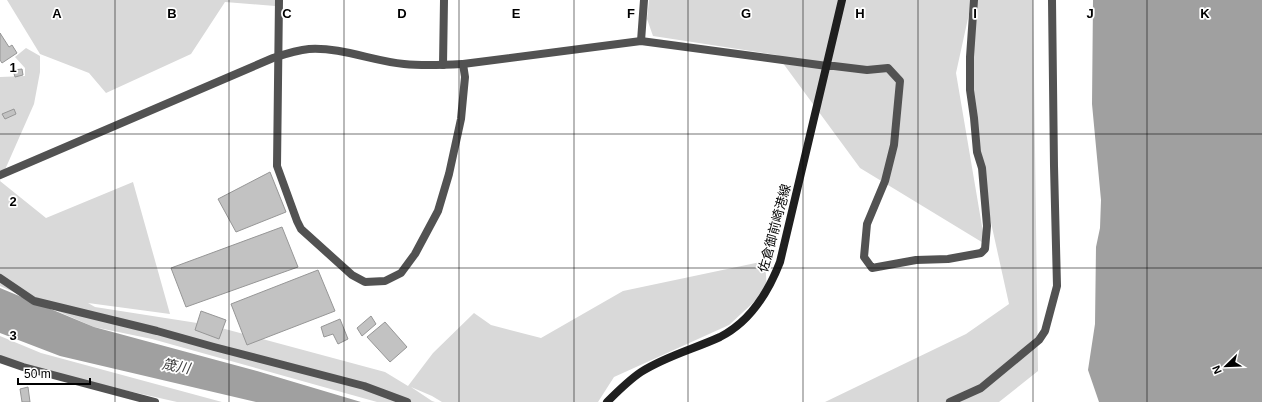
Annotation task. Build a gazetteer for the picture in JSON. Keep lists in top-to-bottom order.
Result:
{
  "streets": {
    "main road": ["佐倉御前崎港線"]
  },
  "water": ["筬川"],
  "scale_bar": "50 m",
  "north": "bottom left",
  "grid": {
    "columns": [
      "A",
      "B",
      "C",
      "D",
      "E",
      "F",
      "G",
      "H",
      "I",
      "J",
      "K"
    ],
    "rows": ["1", "2", "3"]
  }
}
